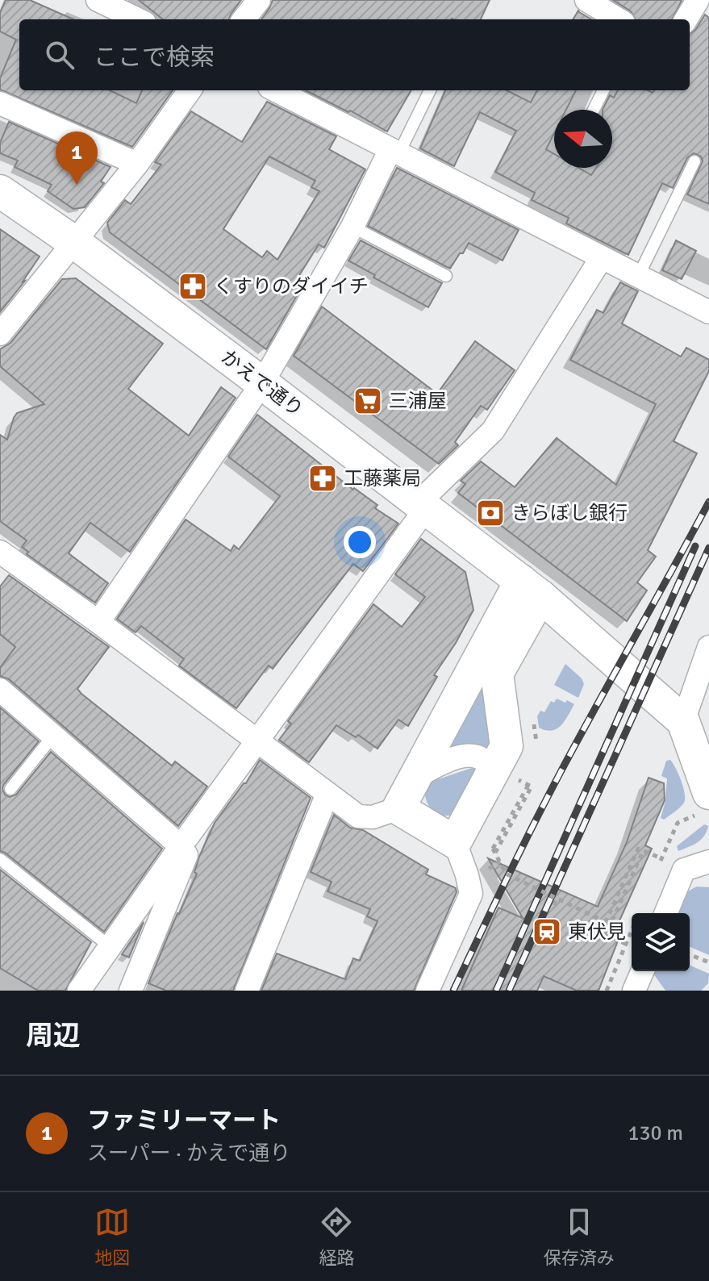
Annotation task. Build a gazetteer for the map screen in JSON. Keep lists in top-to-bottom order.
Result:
{
  "streets": {
    "street": ["かえで通り"]
  },
  "places": {
    "pharmacy": ["くすりのダイイチ", "工藤薬局"],
    "supermarket": ["三浦屋"],
    "bank": ["きらぼし銀行"],
    "station": ["東伏見"]
  },
  "north": "left",
  "page": {
    "search": "ここで検索",
    "pins": "1",
    "heading": "周辺",
    "list": [
      {
        "mark": "1",
        "name": "ファミリーマート",
        "note": "スーパー · かえで通り",
        "value": "130 m"
      }
    ],
    "nav": ["地図", "経路", "保存済み"]
  }
}
